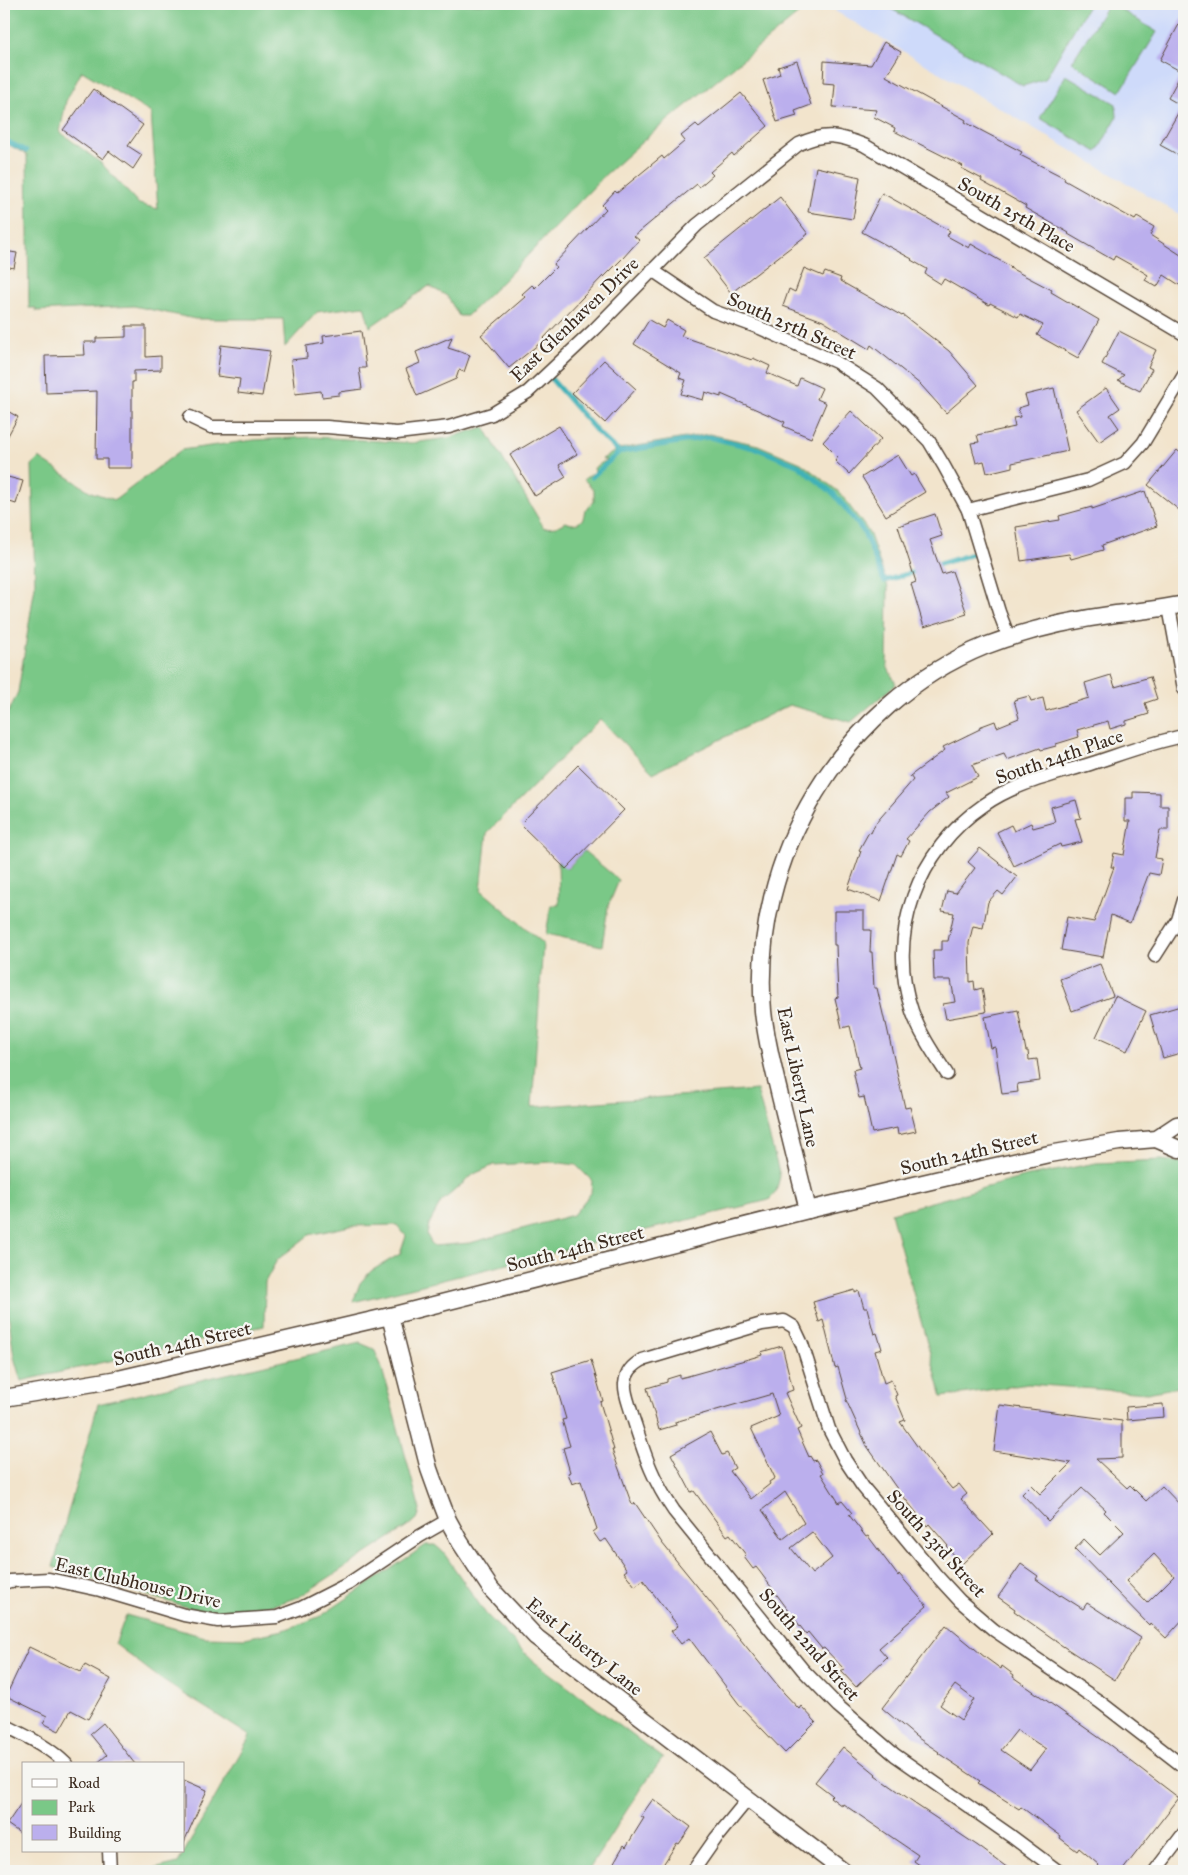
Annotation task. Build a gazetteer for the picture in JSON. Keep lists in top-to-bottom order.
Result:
{
  "streets": {
    "street": [
      "South 25th Place",
      "East Glenhaven Drive",
      "South 25th Street",
      "South 24th Place",
      "East Liberty Lane",
      "South 24th Street",
      "South 23rd Street",
      "East Clubhouse Drive",
      "South 22nd Street"
    ]
  },
  "crossings": [
    ["South 25th Place", "East Glenhaven Drive"],
    ["East Glenhaven Drive", "South 25th Street"],
    ["South 25th Street", "East Liberty Lane"],
    ["East Liberty Lane", "South 24th Street"],
    ["East Liberty Lane", "East Clubhouse Drive"],
    ["South 23rd Street", "South 22nd Street"]
  ],
  "legend": ["Road", "Park", "Building"]
}
